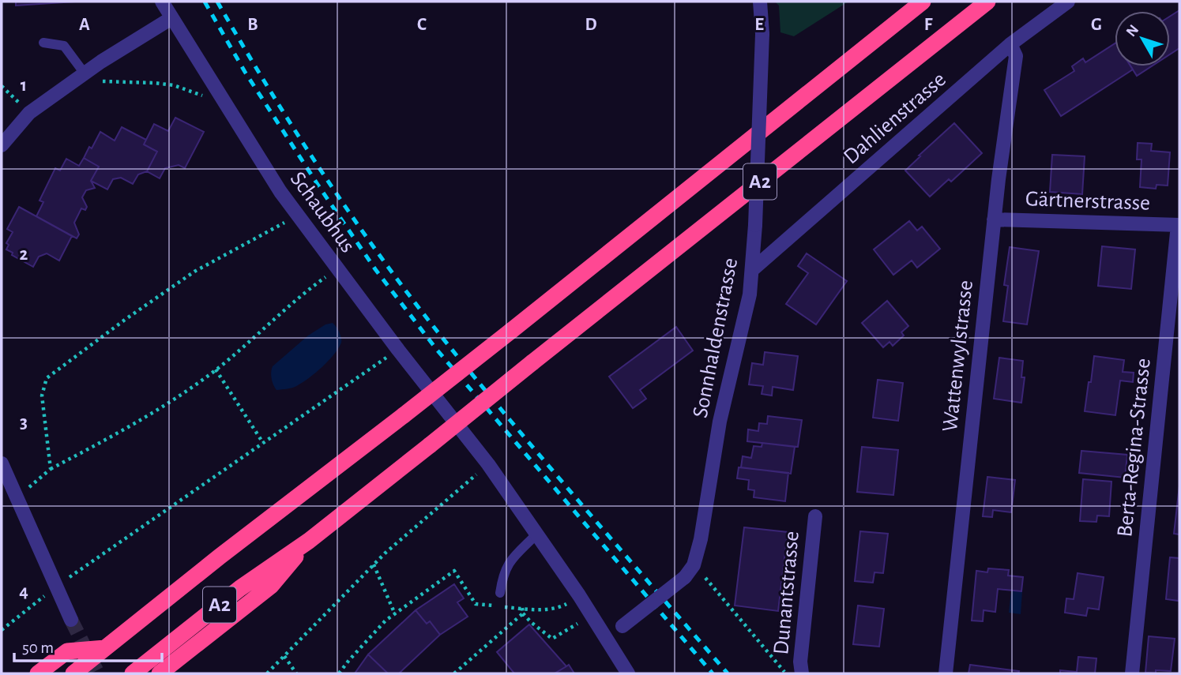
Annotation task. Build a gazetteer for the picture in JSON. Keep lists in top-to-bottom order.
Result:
{
  "streets": {
    "highway": ["A2"],
    "street": [
      "Dahlienstrasse",
      "Gärtnerstrasse",
      "Schaubhus",
      "Sonnhaldenstrasse",
      "Wattenwylstrasse",
      "Berta-Regina-Strasse",
      "Dunantstrasse"
    ]
  },
  "crossings": [
    ["Dahlienstrasse", "Sonnhaldenstrasse"],
    ["Dahlienstrasse", "Wattenwylstrasse"],
    ["Gärtnerstrasse", "Wattenwylstrasse"],
    ["Gärtnerstrasse", "Berta-Regina-Strasse"],
    ["Schaubhus", "Sonnhaldenstrasse"]
  ],
  "scale_bar": "50 m",
  "north": "top left",
  "grid": {
    "columns": [
      "A",
      "B",
      "C",
      "D",
      "E",
      "F",
      "G"
    ],
    "rows": [
      "1",
      "2",
      "3",
      "4"
    ]
  }
}
